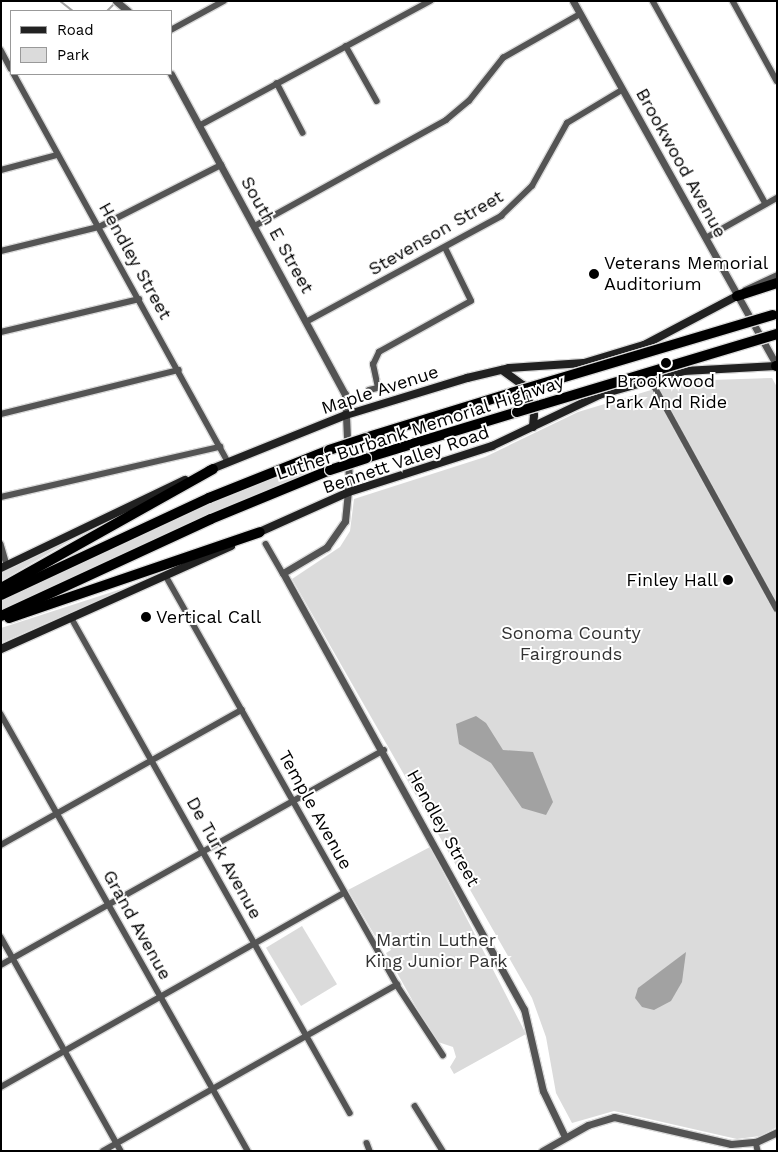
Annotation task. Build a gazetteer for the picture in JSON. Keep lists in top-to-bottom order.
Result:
{
  "streets": {
    "highway": ["Luther Burbank Memorial Highway"],
    "main road": ["Maple Avenue", "Bennett Valley Road"],
    "street": [
      "Brookwood Avenue",
      "Stevenson Street",
      "South E Street",
      "Hendley Street",
      "Temple Avenue",
      "De Turk Avenue",
      "Grand Avenue"
    ]
  },
  "crossings": [
    ["Brookwood Avenue", "Stevenson Street"],
    ["Brookwood Avenue", "Maple Avenue"],
    ["Brookwood Avenue", "Bennett Valley Road"],
    ["Stevenson Street", "South E Street"],
    ["South E Street", "Hendley Street"],
    ["South E Street", "Maple Avenue"],
    ["South E Street", "Bennett Valley Road"],
    ["Hendley Street", "Maple Avenue"],
    ["Bennett Valley Road", "Temple Avenue"],
    ["Bennett Valley Road", "De Turk Avenue"]
  ],
  "parks": ["Sonoma County Fairgrounds", "Martin Luther King Junior Park"],
  "places": [
    "Veterans Memorial Auditorium",
    "Brookwood Park And Ride",
    "Finley Hall",
    "Vertical Call"
  ],
  "legend": ["Road", "Park"]
}
